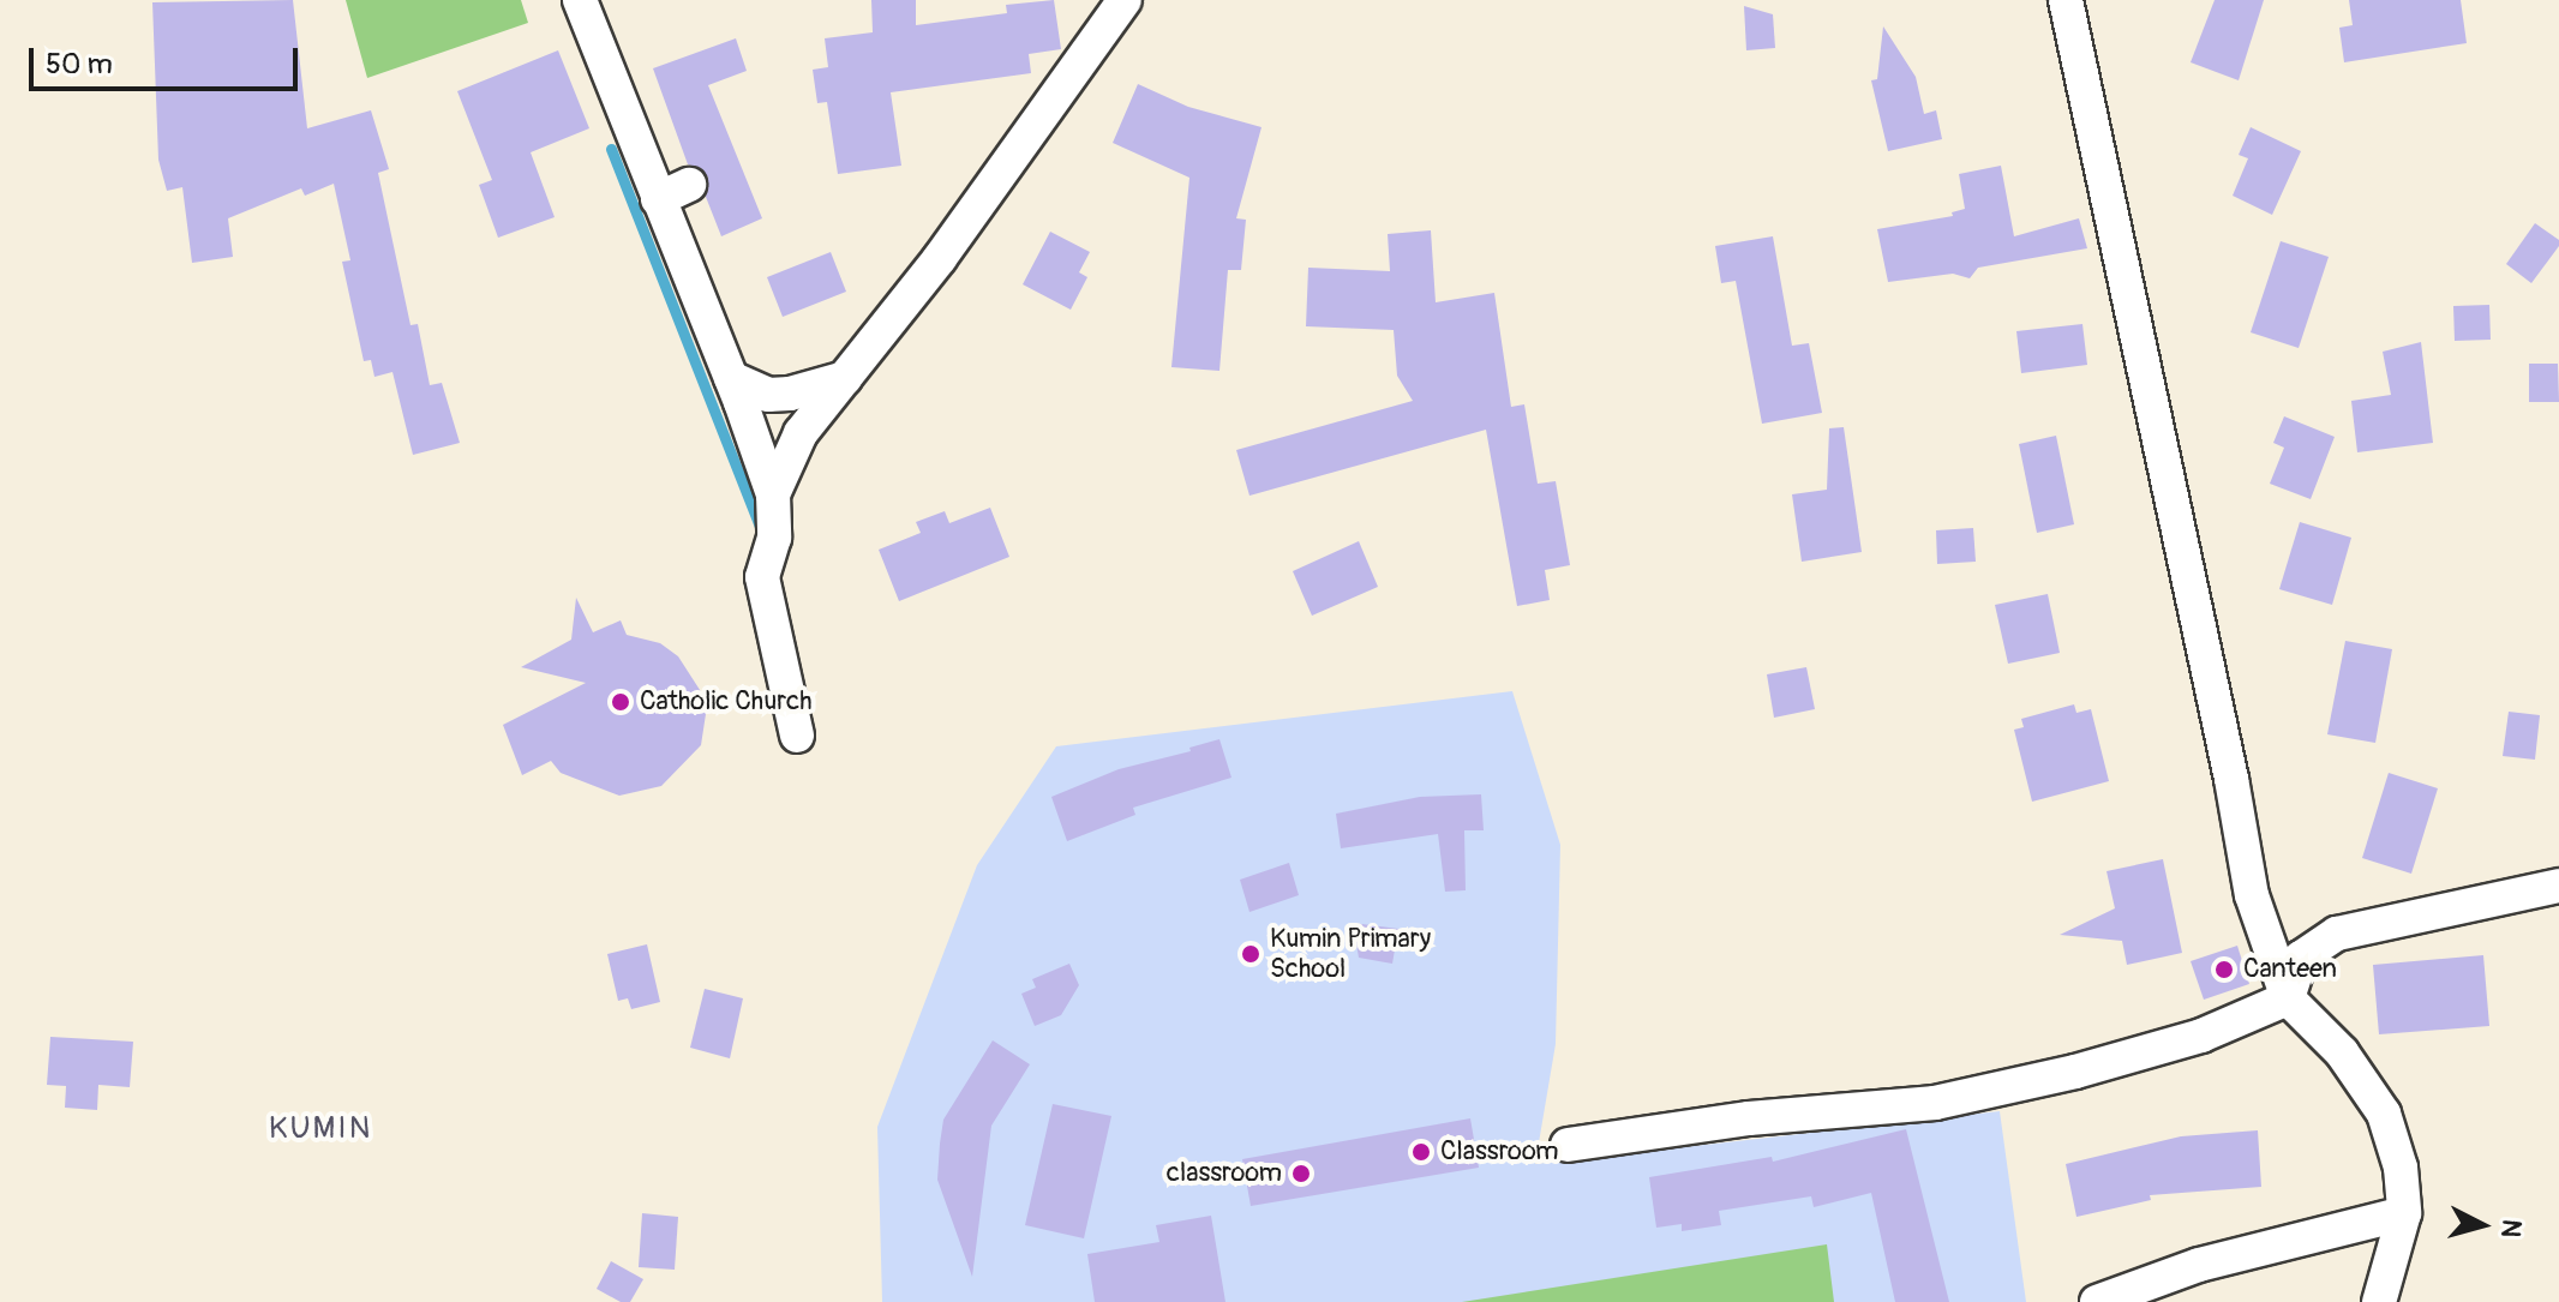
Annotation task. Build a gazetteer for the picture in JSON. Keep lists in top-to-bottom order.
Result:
{
  "districts": ["KUMIN"],
  "places": [
    "Catholic Church",
    "Kumin Primary School",
    "Canteen",
    "Classroom",
    "classroom"
  ],
  "scale_bar": "50 m",
  "north": "right"
}
